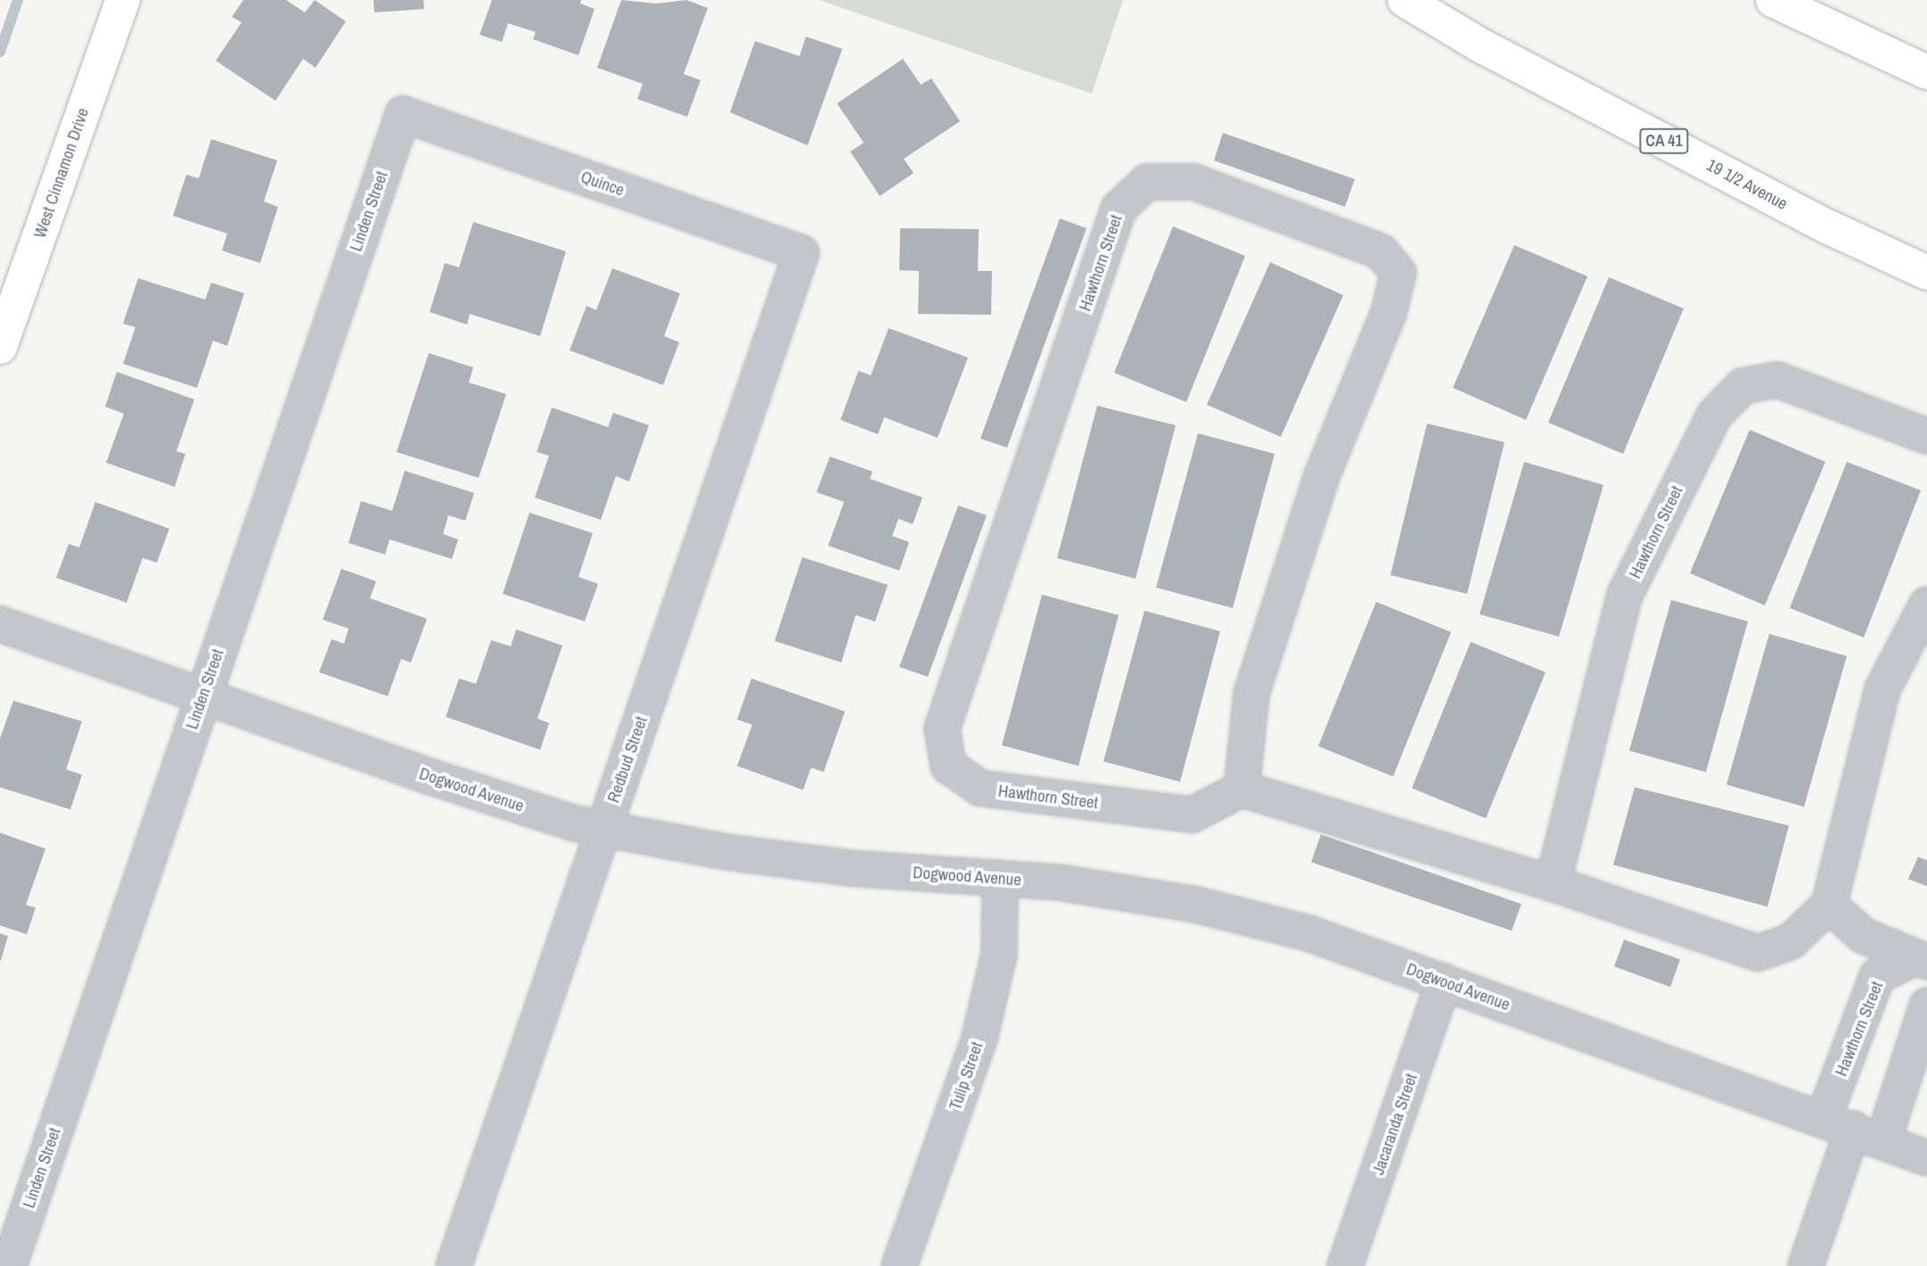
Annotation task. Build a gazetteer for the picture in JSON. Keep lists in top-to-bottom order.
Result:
{
  "streets": {
    "main road": ["CA 41", "West Cinnamon Drive", "19 1/2 Avenue"],
    "street": [
      "Quince",
      "Linden Street",
      "Hawthorn Street",
      "Redbud Street",
      "Dogwood Avenue",
      "Tulip Street",
      "Jacaranda Street"
    ]
  },
  "crossings": [
    ["Quince", "Linden Street"],
    ["Quince", "Redbud Street"],
    ["Linden Street", "Dogwood Avenue"],
    ["Hawthorn Street", "Dogwood Avenue"],
    ["Redbud Street", "Dogwood Avenue"],
    ["Dogwood Avenue", "Tulip Street"],
    ["Dogwood Avenue", "Jacaranda Street"]
  ]
}
